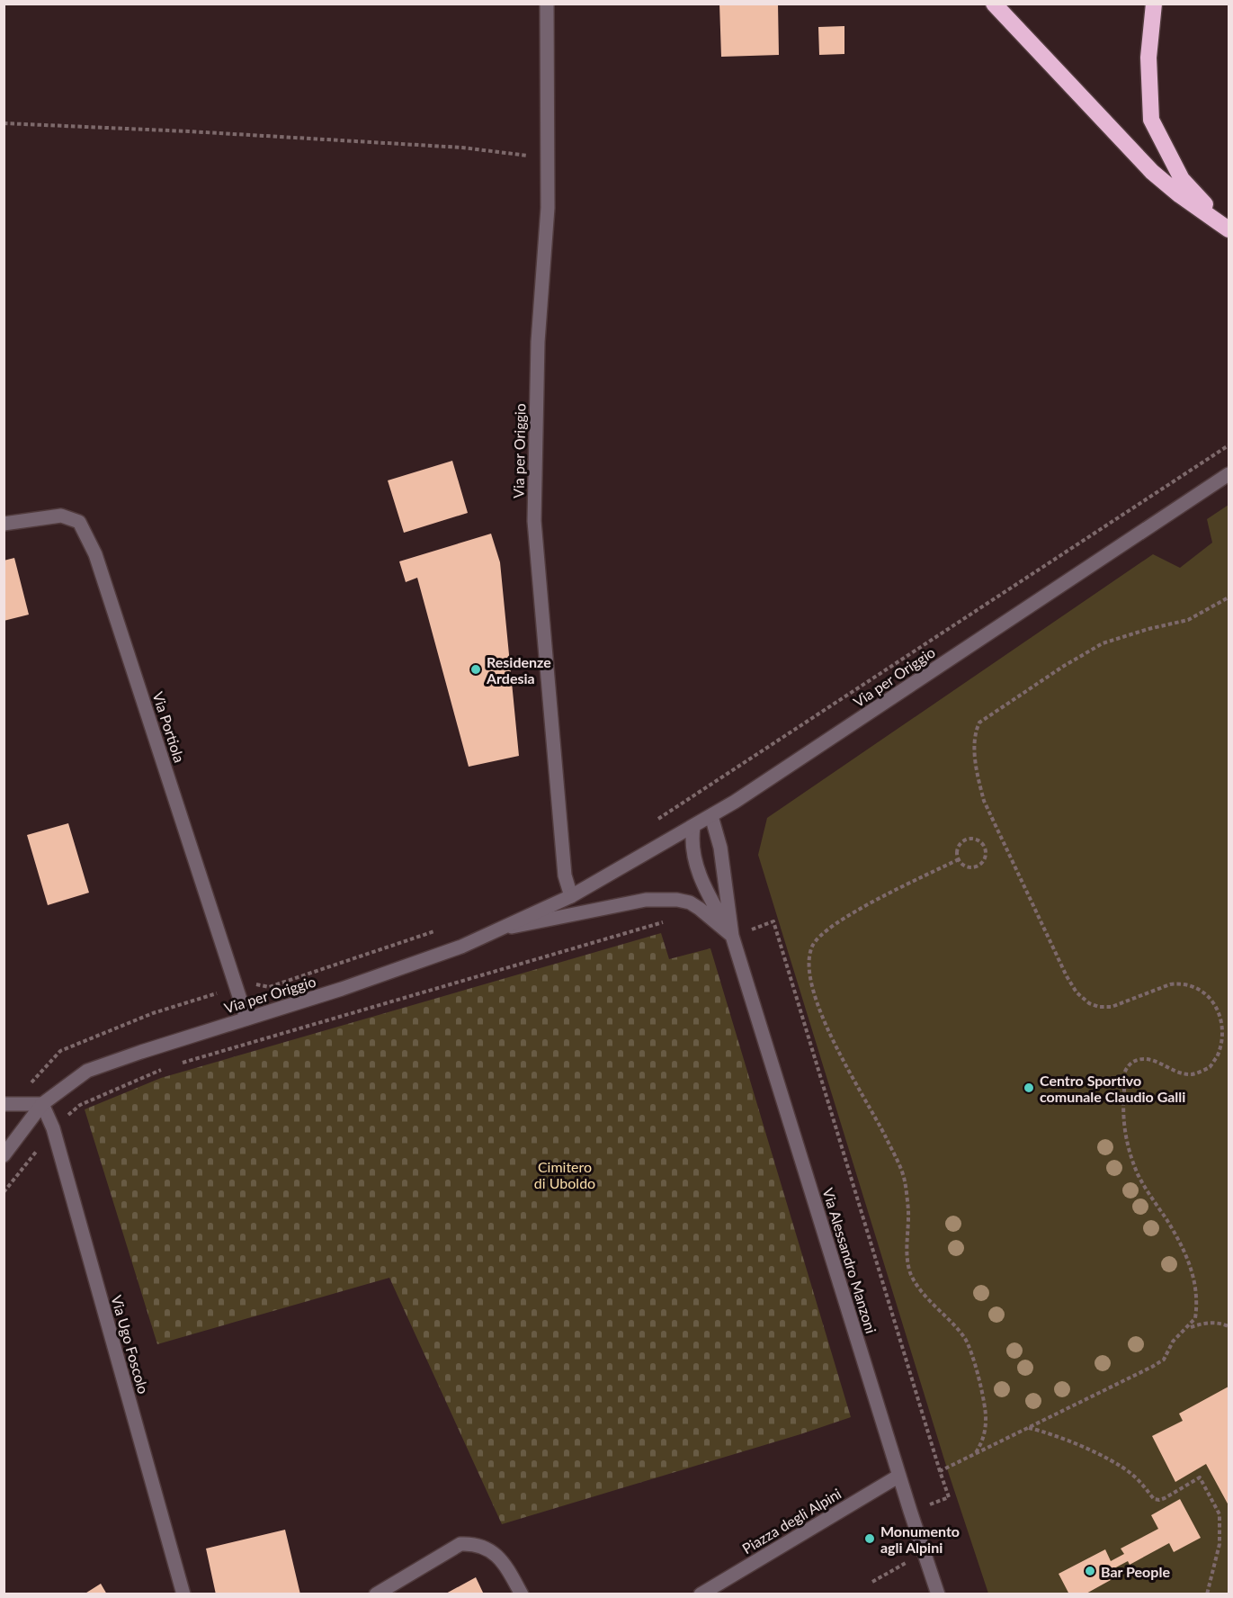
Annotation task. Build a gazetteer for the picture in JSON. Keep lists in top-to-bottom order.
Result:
{
  "streets": {
    "street": [
      "Via per Origgio",
      "Via Portiola",
      "Via Alessandro Manzoni",
      "Via Ugo Foscolo",
      "Piazza degli Alpini"
    ]
  },
  "crossings": [
    ["Via per Origgio", "Via Portiola"],
    ["Via per Origgio", "Via Alessandro Manzoni"],
    ["Via per Origgio", "Via Ugo Foscolo"],
    ["Via Alessandro Manzoni", "Piazza degli Alpini"]
  ],
  "parks": ["Cimitero di Uboldo"],
  "places": [
    "Residenze Ardesia",
    "Centro Sportivo comunale Claudio Galli",
    "Monumento agli Alpini",
    "Bar People"
  ]
}
